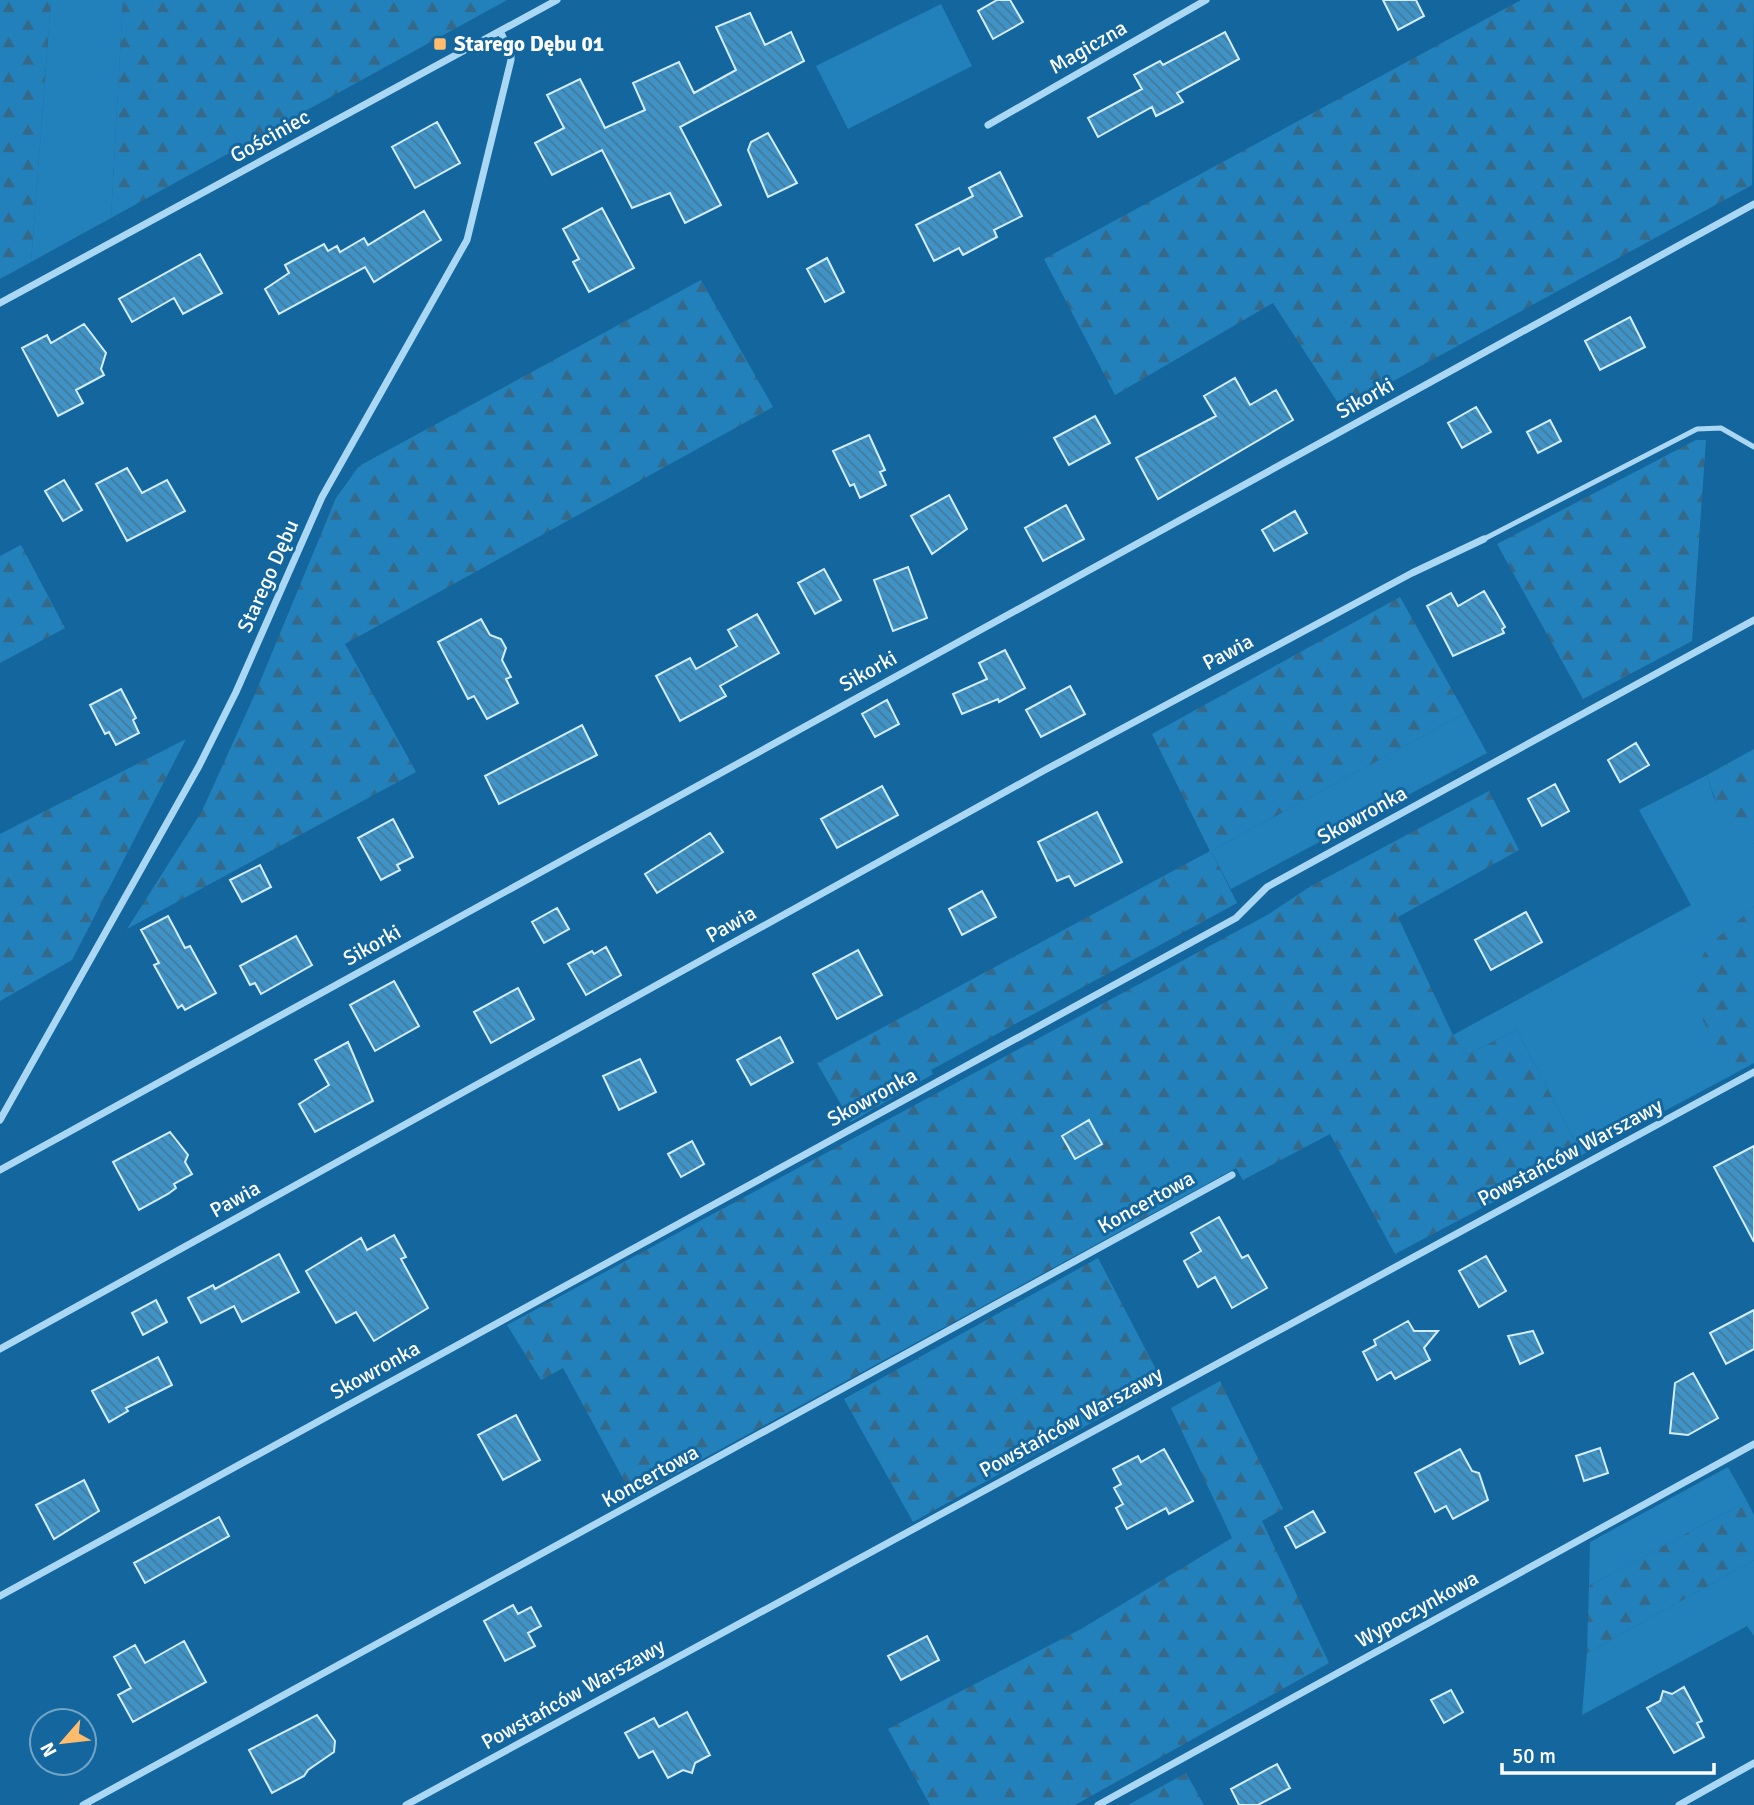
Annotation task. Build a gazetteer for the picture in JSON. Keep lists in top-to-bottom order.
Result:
{
  "streets": {
    "street": [
      "Magiczna",
      "Gościniec",
      "Sikorki",
      "Starego Dębu",
      "Pawia",
      "Skowronka",
      "Powstańców Warszawy",
      "Koncertowa",
      "Wypoczynkowa"
    ]
  },
  "crossings": [
    ["Gościniec", "Starego Dębu"]
  ],
  "places": {
    "transit": ["Starego Dębu 01"]
  },
  "scale_bar": "50 m",
  "north": "bottom left"
}
